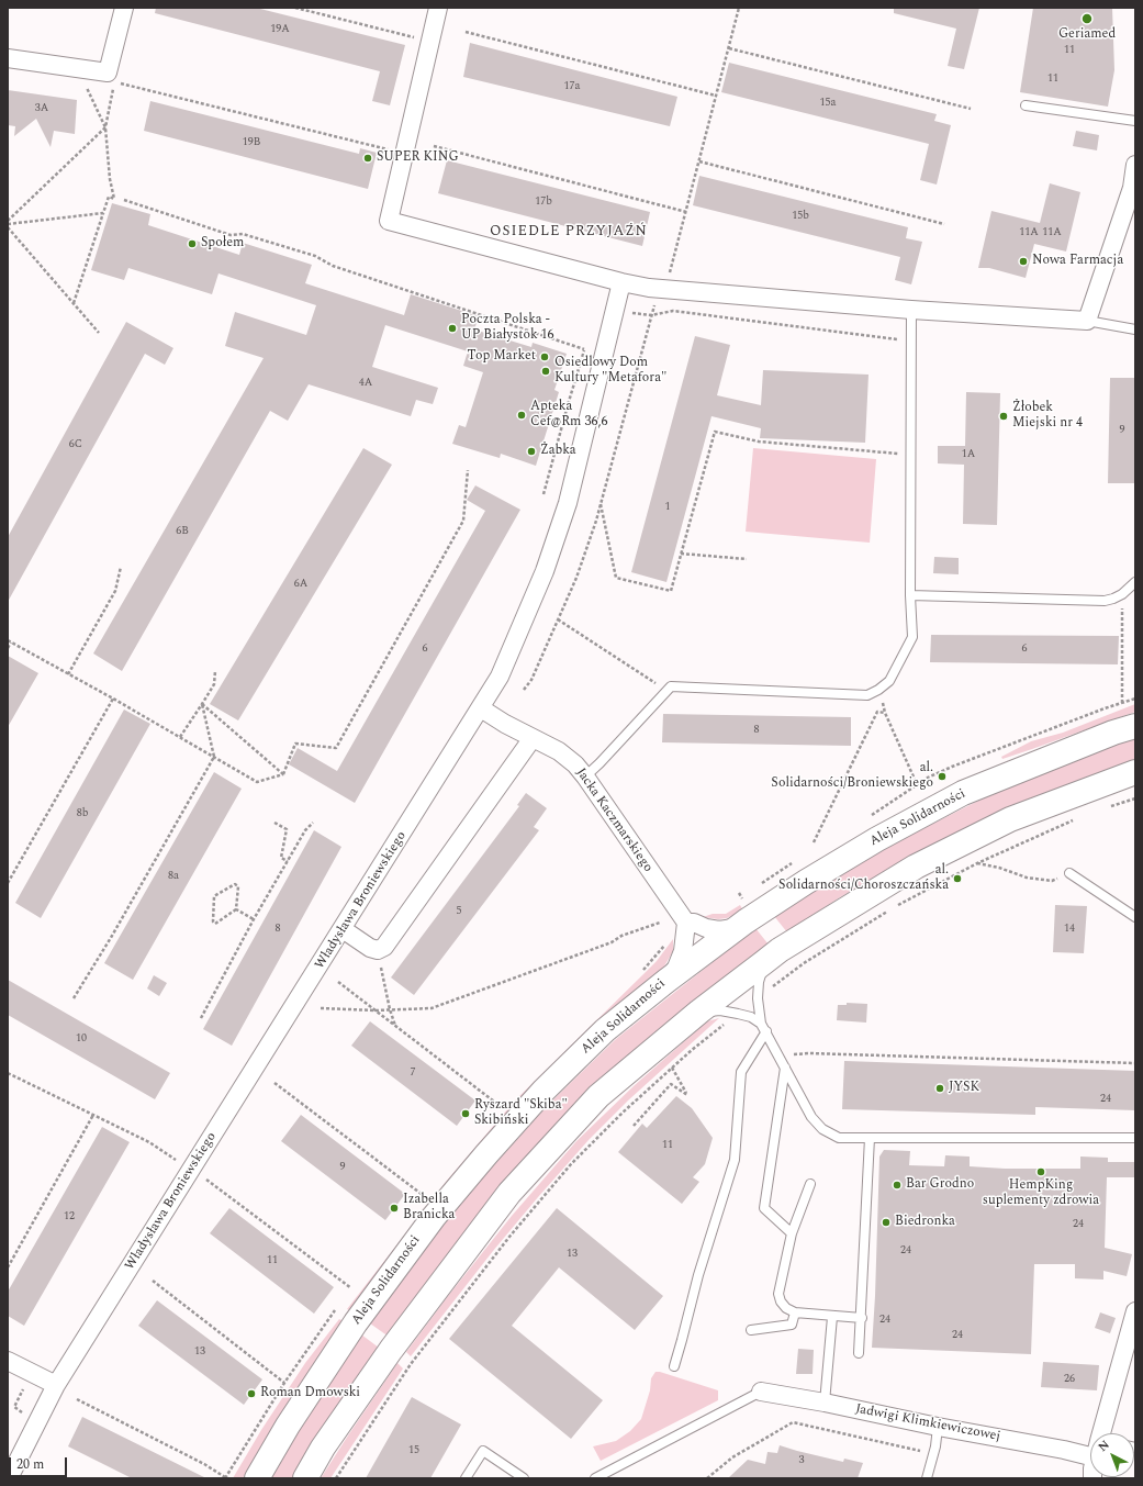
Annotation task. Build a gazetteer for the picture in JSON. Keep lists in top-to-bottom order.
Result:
{
  "streets": {
    "main road": ["Aleja Solidarności"],
    "street": ["Jacka Kaczmarskiego", "Władysława Broniewskiego", "Jadwigi Klimkiewiczowej"]
  },
  "crossings": [
    ["Jacka Kaczmarskiego", "Władysława Broniewskiego"]
  ],
  "districts": ["OSIEDLE PRZYJAŹŃ"],
  "places": [
    "Geriamed",
    "SUPER KING",
    "Społem",
    "Nowa Farmacja",
    "Poczta Polska - UP Białystok 16",
    "Top Market",
    "Osiedlowy Dom Kultury \"Metafora\"",
    "Apteka Cef@Rm 36,6",
    "Żłobek Miejski nr 4",
    "Żabka",
    "al. Solidarności/Broniewskiego",
    "al. Solidarności/Choroszczańska",
    "JYSK",
    "Ryszard \"Skiba\" Skibiński",
    "HempKing suplementy zdrowia",
    "Bar Grodno",
    "Izabella Branicka",
    "Biedronka",
    "Roman Dmowski"
  ],
  "house_numbers": [
    "19A",
    "11",
    "11",
    "17a",
    "15a",
    "3A",
    "19B",
    "17b",
    "15b",
    "11A",
    "11А",
    "4A",
    "9",
    "6C",
    "1A",
    "1",
    "6B",
    "6A",
    "6",
    "6",
    "8",
    "8b",
    "8a",
    "5",
    "8",
    "14",
    "10",
    "7",
    "24",
    "11",
    "9",
    "12",
    "24",
    "24",
    "13",
    "11",
    "24",
    "24",
    "13",
    "26",
    "15",
    "3"
  ],
  "scale_bar": "20 m",
  "north": "top left"
}
